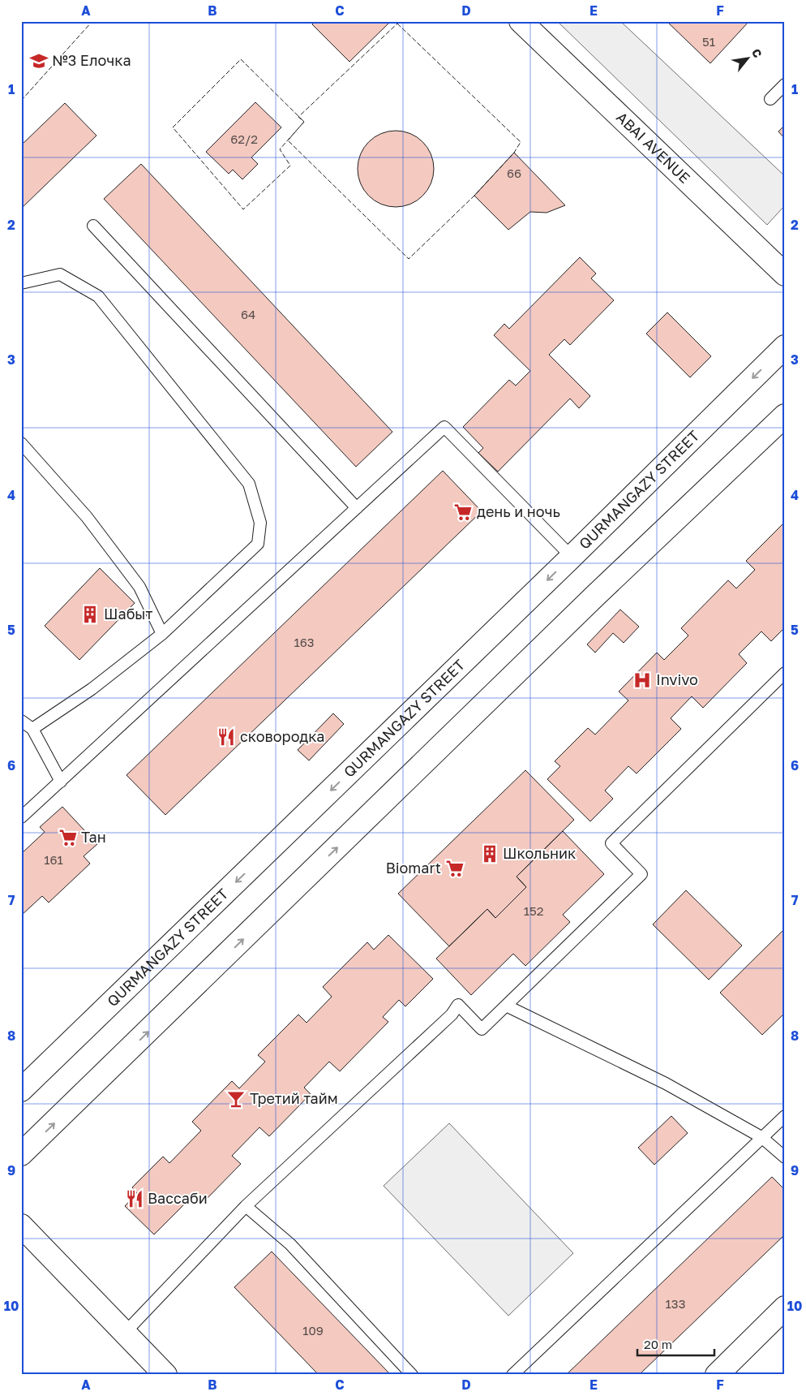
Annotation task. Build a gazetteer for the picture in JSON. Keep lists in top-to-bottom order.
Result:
{
  "streets": {
    "street": ["ABAI AVENUE", "QURMANGAZY STREET"]
  },
  "places": {
    "school or university": ["№3 Елочка"],
    "supermarket": ["день и ночь", "Тан", "Biomart"],
    "building": ["Шабыт", "Школьник"],
    "hospital": ["Invivo"],
    "restaurant": ["сковородка", "Вассаби"],
    "bar": ["Третий тайм"]
  },
  "house_numbers": [
    "51",
    "62/2",
    "66",
    "64",
    "163",
    "161",
    "152",
    "133",
    "109"
  ],
  "scale_bar": "20 m",
  "north": "top right",
  "grid": {
    "columns": [
      "A",
      "B",
      "C",
      "D",
      "E",
      "F"
    ],
    "rows": [
      "1",
      "2",
      "3",
      "4",
      "5",
      "6",
      "7",
      "8",
      "9",
      "10"
    ]
  }
}
